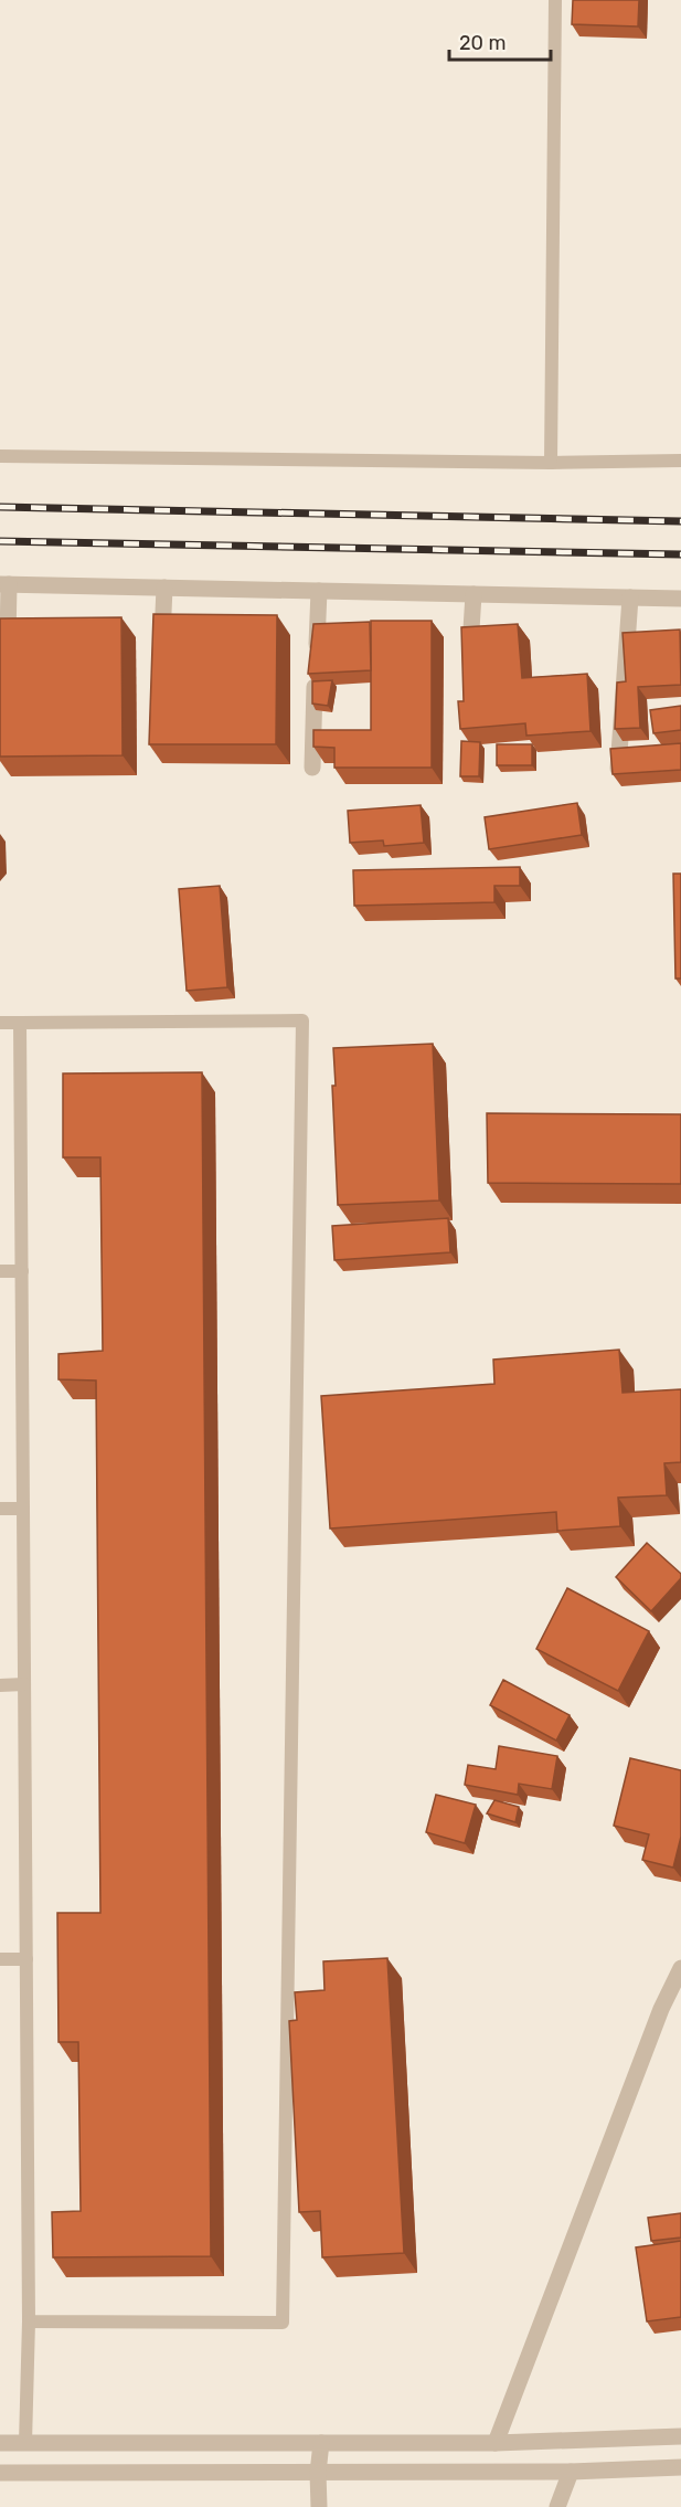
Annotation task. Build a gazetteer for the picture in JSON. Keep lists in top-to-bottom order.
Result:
{
  "scale_bar": "20 m"
}
